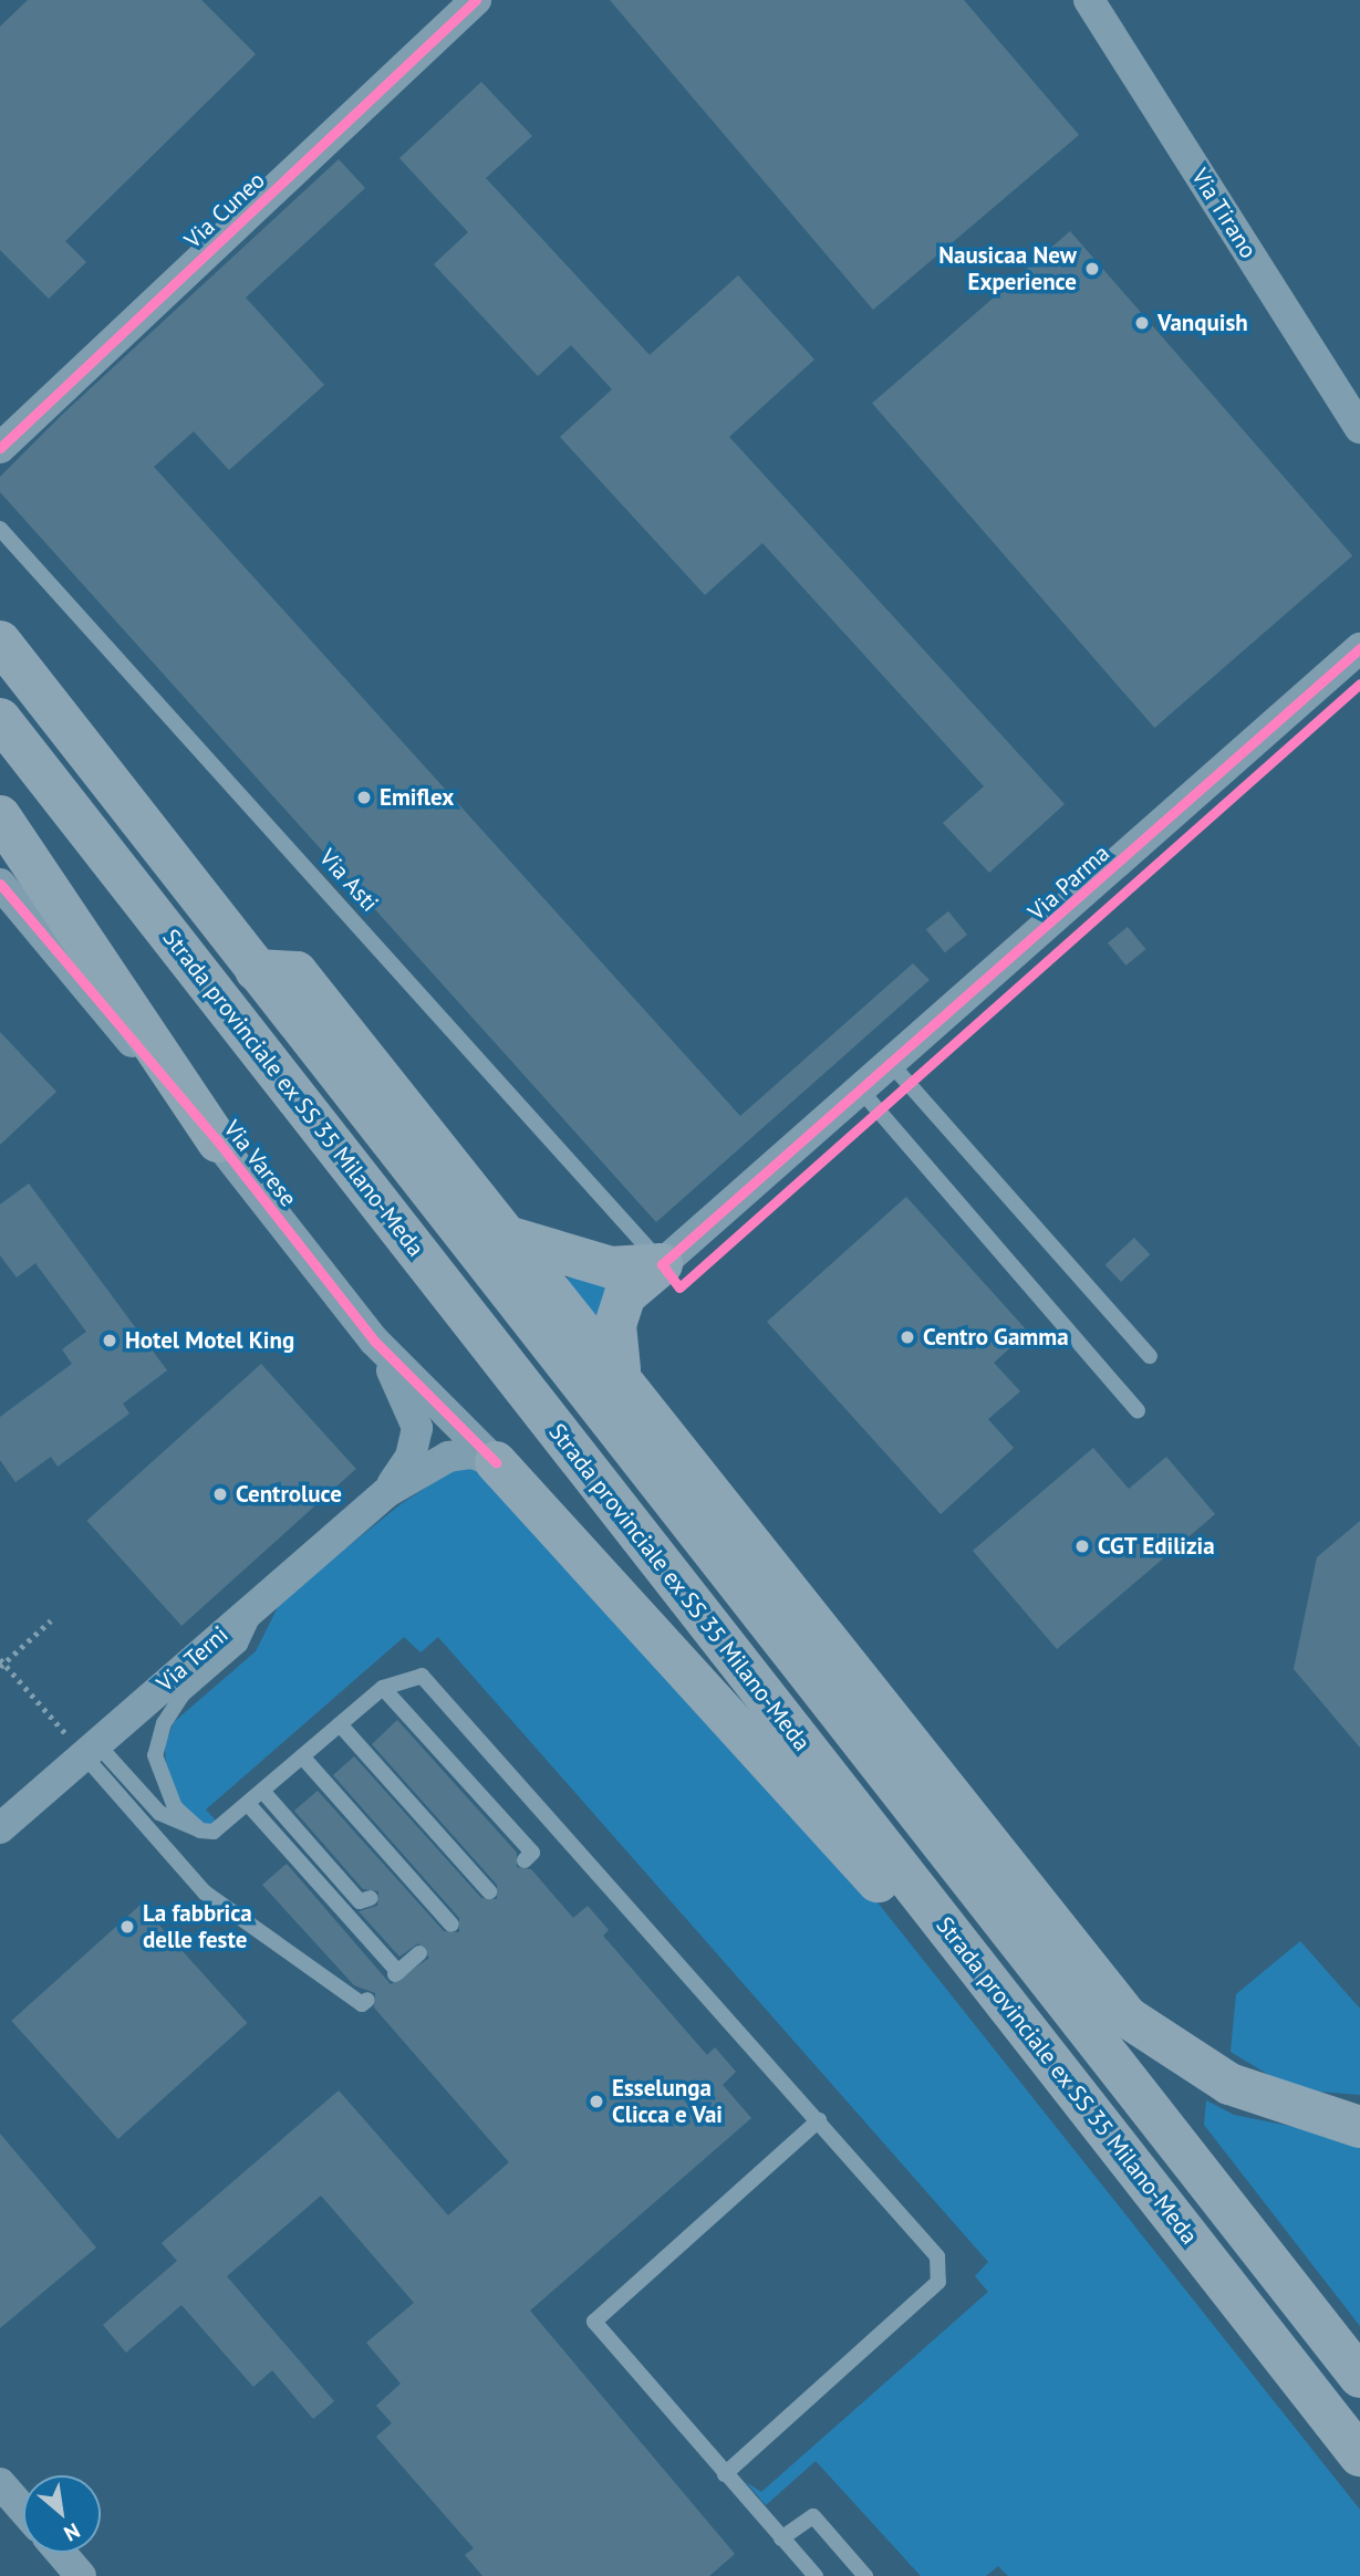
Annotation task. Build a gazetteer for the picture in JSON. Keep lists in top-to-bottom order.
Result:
{
  "streets": {
    "highway": ["Strada provinciale ex SS 35 Milano-Meda"],
    "street": [
      "Via Cuneo",
      "Via Tirano",
      "Via Parma",
      "Via Varese",
      "Via Terni"
    ],
    "lane": ["Via Asti"]
  },
  "crossings": [
    ["Via Asti", "Via Parma"]
  ],
  "places": [
    "Nausicaa New Experience",
    "Vanquish",
    "Emiflex",
    "Centro Gamma",
    "Hotel Motel King",
    "Centroluce",
    "CGT Edilizia",
    "La fabbrica delle feste",
    "Esselunga Clicca e Vai"
  ],
  "north": "bottom right"
}
